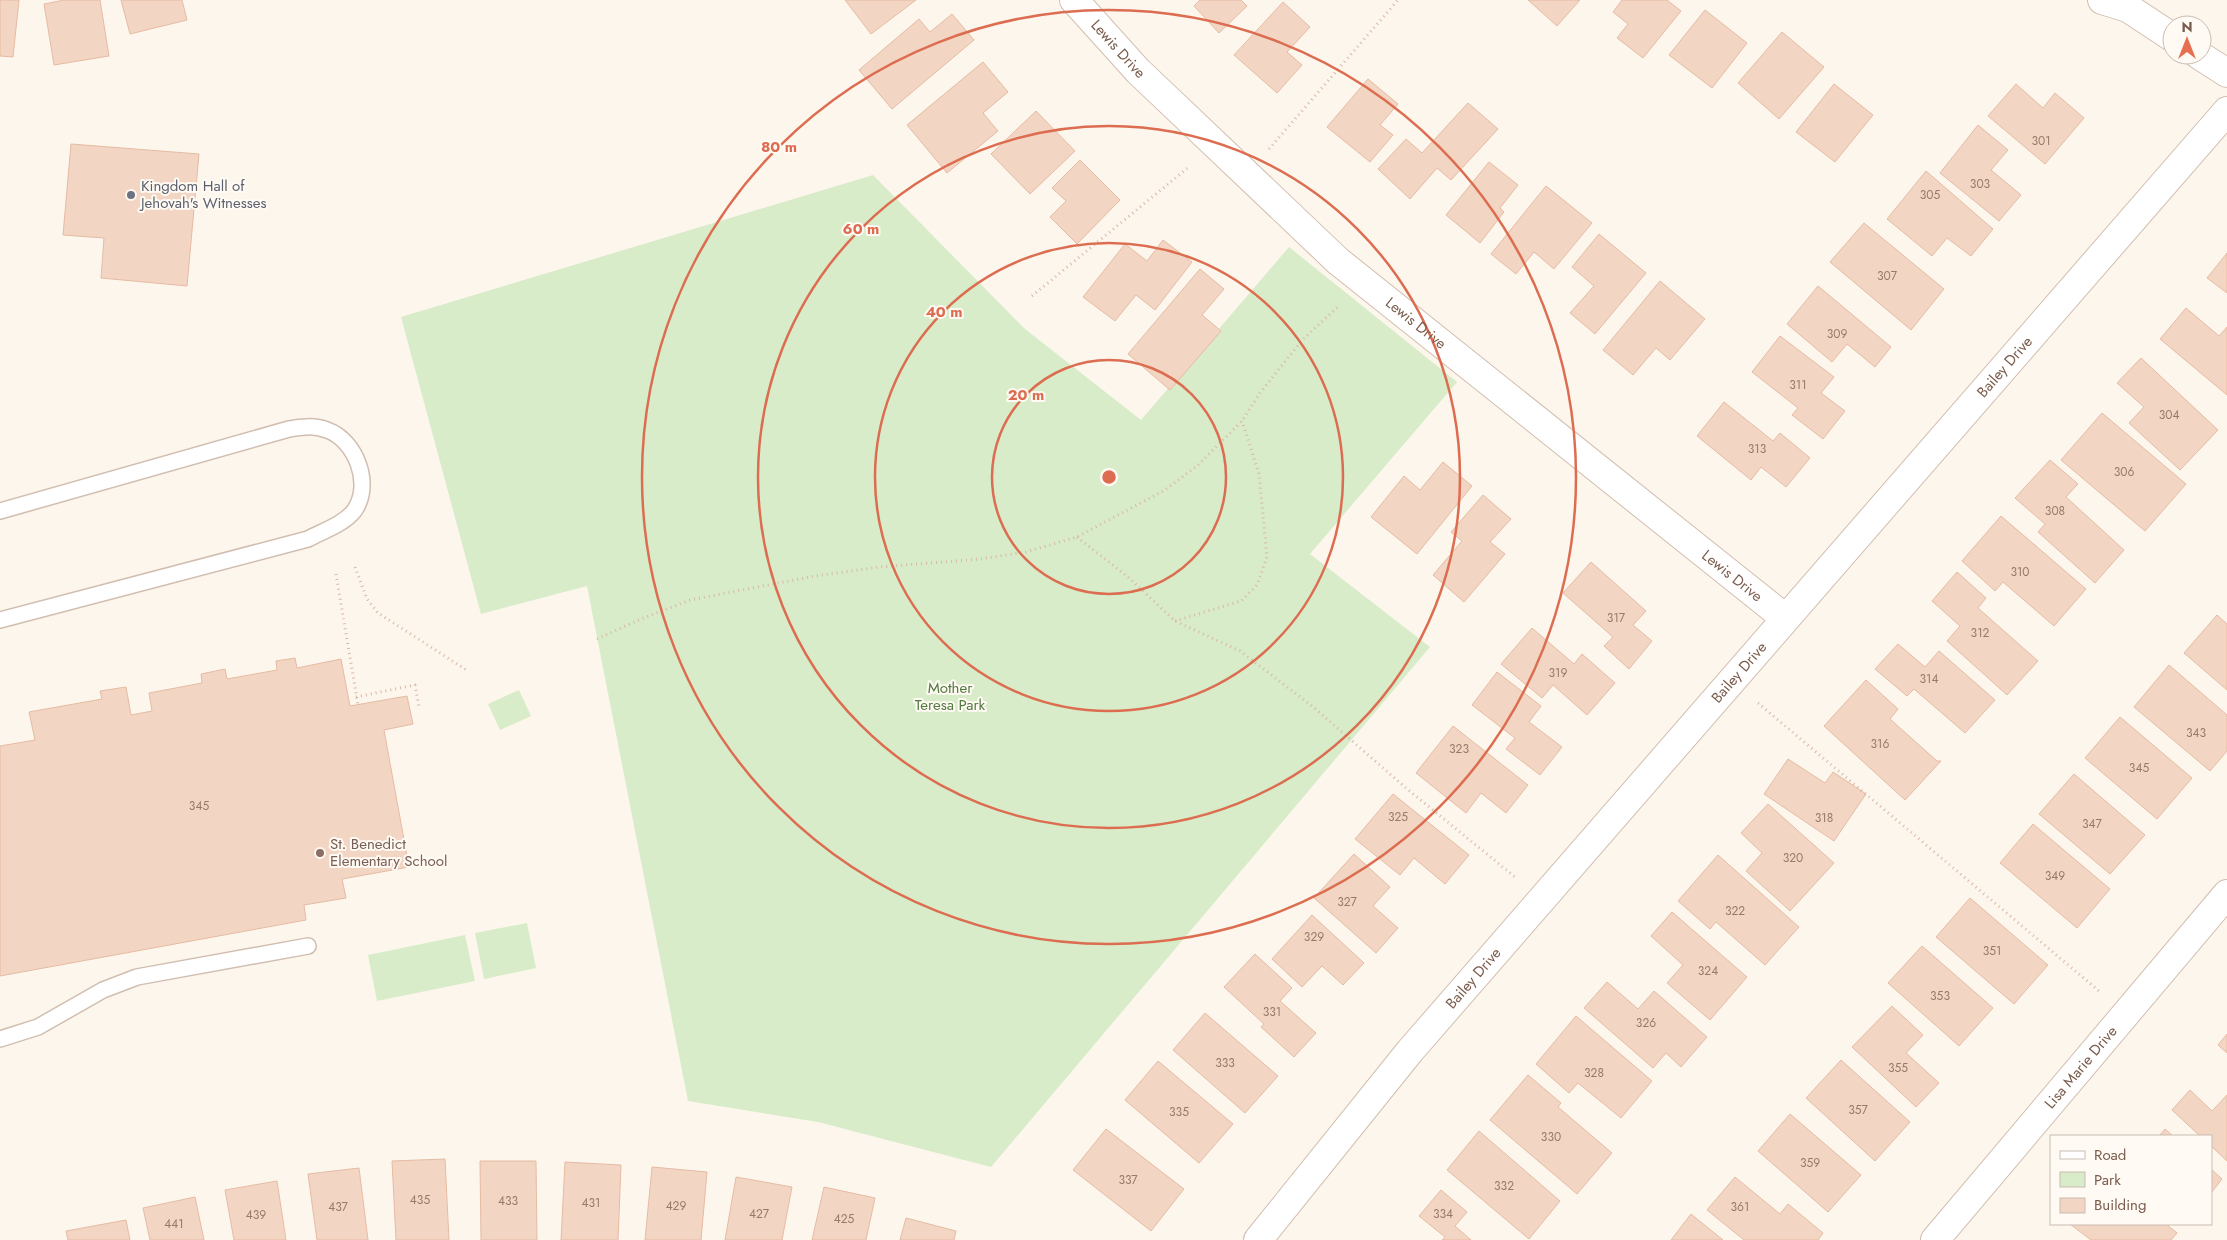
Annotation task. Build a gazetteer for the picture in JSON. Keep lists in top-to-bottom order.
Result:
{
  "streets": {
    "street": ["Lewis Drive", "Bailey Drive", "Lisa Marie Drive"]
  },
  "crossings": [
    ["Lewis Drive", "Bailey Drive"]
  ],
  "parks": ["Mother Teresa Park"],
  "places": ["Kingdom Hall of Jehovah's Witnesses", "St. Benedict Elementary School"],
  "house_numbers": [
    "301",
    "303",
    "305",
    "307",
    "309",
    "311",
    "304",
    "313",
    "306",
    "308",
    "310",
    "317",
    "312",
    "319",
    "314",
    "343",
    "316",
    "323",
    "345",
    "345",
    "325",
    "318",
    "347",
    "320",
    "349",
    "327",
    "322",
    "329",
    "351",
    "324",
    "353",
    "331",
    "326",
    "333",
    "355",
    "328",
    "357",
    "335",
    "330",
    "359",
    "337",
    "332",
    "435",
    "433",
    "431",
    "429",
    "437",
    "361",
    "427",
    "334",
    "439",
    "425",
    "441"
  ],
  "legend": ["Road", "Park", "Building"],
  "north": "top",
  "rings": [
    "80 m",
    "60 m",
    "40 m",
    "20 m"
  ]
}
